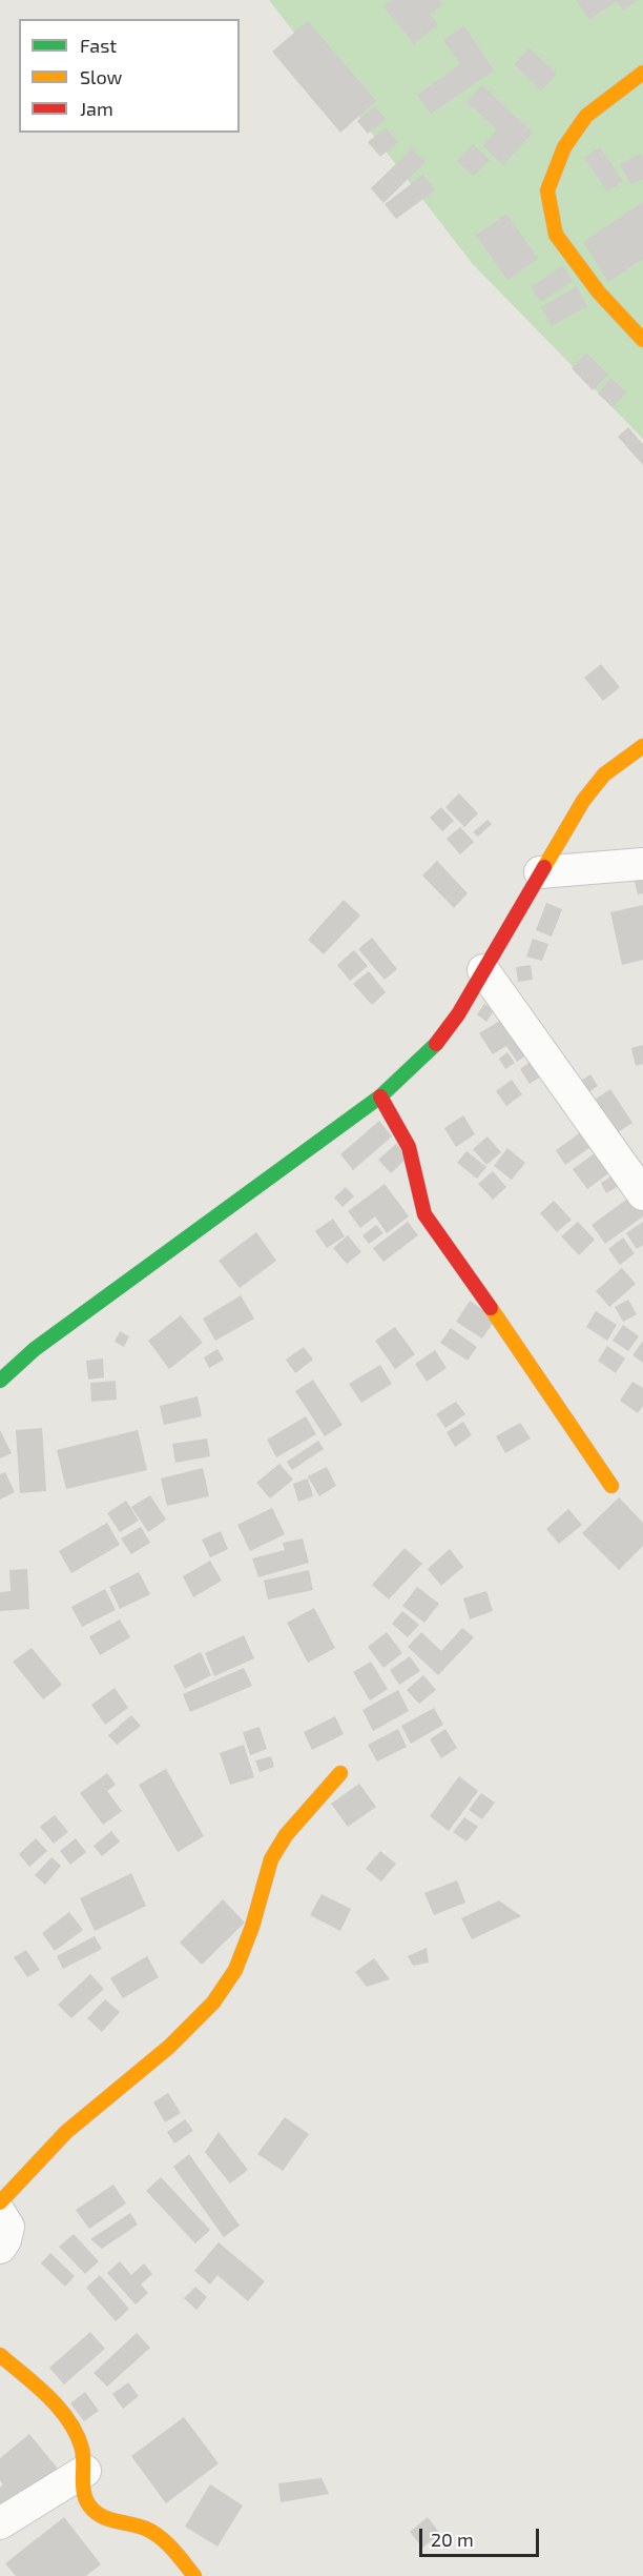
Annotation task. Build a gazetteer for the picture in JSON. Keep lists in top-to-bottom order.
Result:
{
  "legend": ["Fast", "Slow", "Jam"],
  "scale_bar": "20 m"
}
